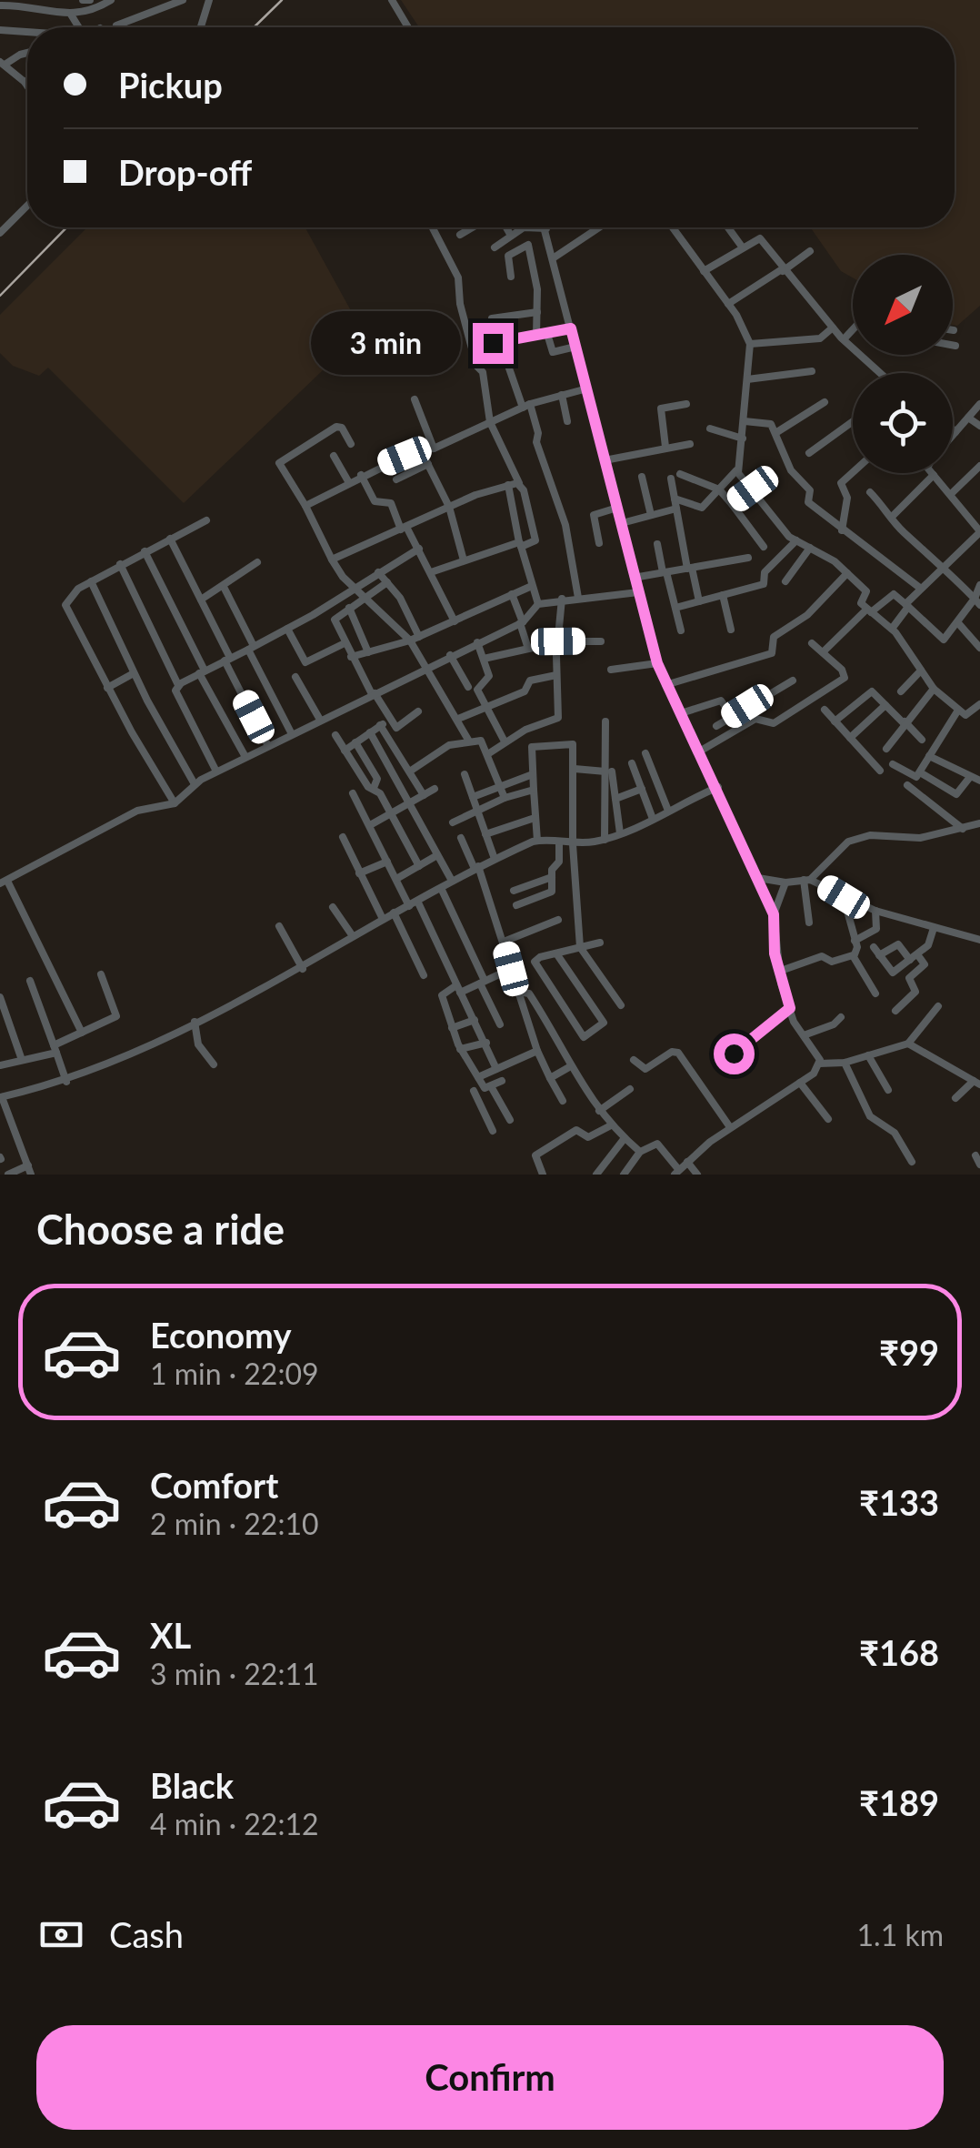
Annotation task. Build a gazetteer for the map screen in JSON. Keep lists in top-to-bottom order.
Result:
{
  "north": "bottom left",
  "page": {
    "banner": ["Pickup", "Drop-off"],
    "bubble": "3 min",
    "heading": "Choose a ride",
    "list": [
      {
        "name": "Economy",
        "note": "1 min · 22:09",
        "value": "₹99"
      },
      {
        "name": "Comfort",
        "note": "2 min · 22:10",
        "value": "₹133"
      },
      {
        "name": "XL",
        "note": "3 min · 22:11",
        "value": "₹168"
      },
      {
        "name": "Black",
        "note": "4 min · 22:12",
        "value": "₹189"
      }
    ],
    "pay": ["Cash", "1.1 km"],
    "buttons": "Confirm"
  }
}
